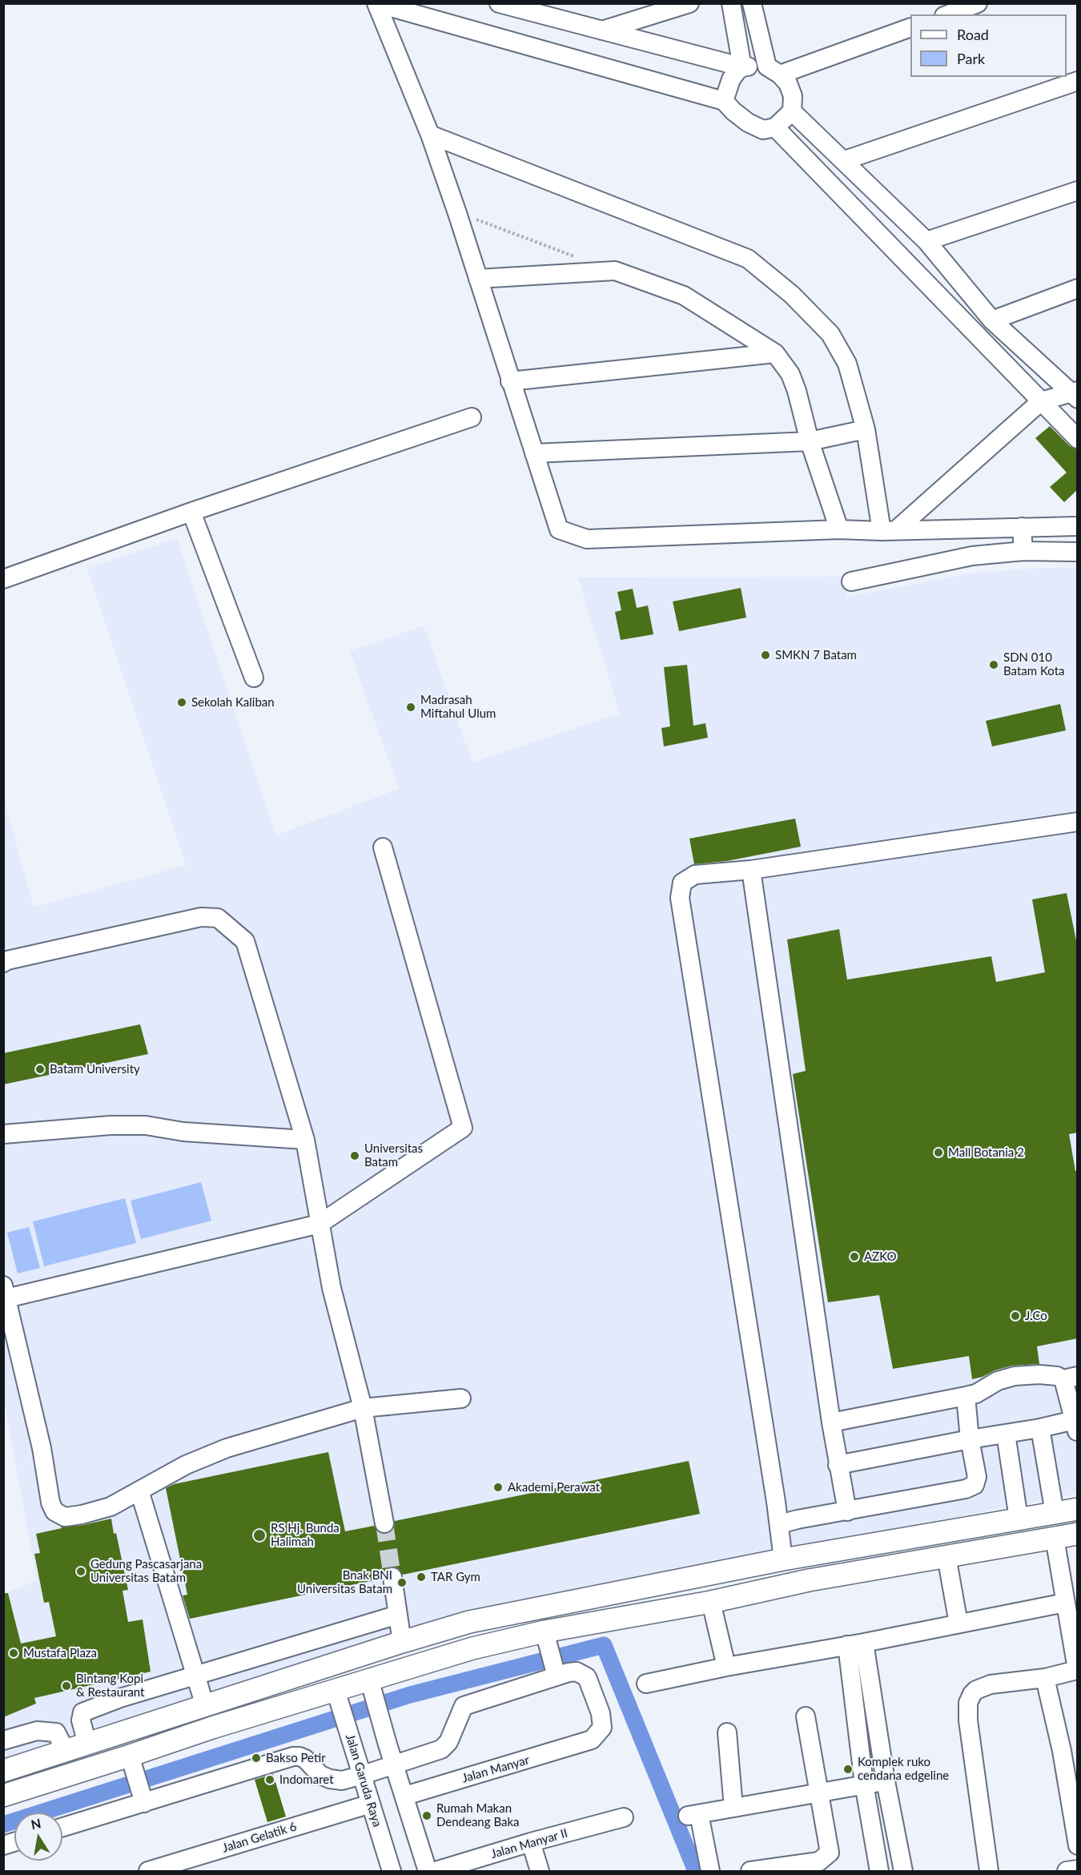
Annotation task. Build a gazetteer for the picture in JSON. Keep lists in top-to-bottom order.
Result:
{
  "streets": {
    "street": [
      "Jalan Manyar",
      "Jalan Garuda Raya",
      "Jalan Gelatik 6",
      "Jalan Manyar II"
    ]
  },
  "crossings": [
    ["Jalan Garuda Raya", "Jalan Gelatik 6"]
  ],
  "places": [
    "SMKN 7 Batam",
    "SDN 010 Batam Kota",
    "Sekolah Kaliban",
    "Madrasah Miftahul Ulum",
    "Batam University",
    "Mall Botania 2",
    "Universitas Batam",
    "AZKO",
    "J.Co",
    "Akademi Perawat",
    "RS Hj. Bunda Halimah",
    "Gedung Pascasarjana Universitas Batam",
    "TAR Gym",
    "Bnak BNI Universitas Batam",
    "Mustafa Plaza",
    "Bintang Kopi & Restaurant",
    "Bakso Petir",
    "Komplek ruko cendana edgeline",
    "Indomaret",
    "Rumah Makan Dendeang Baka"
  ],
  "legend": ["Road", "Park"],
  "north": "top"
}
